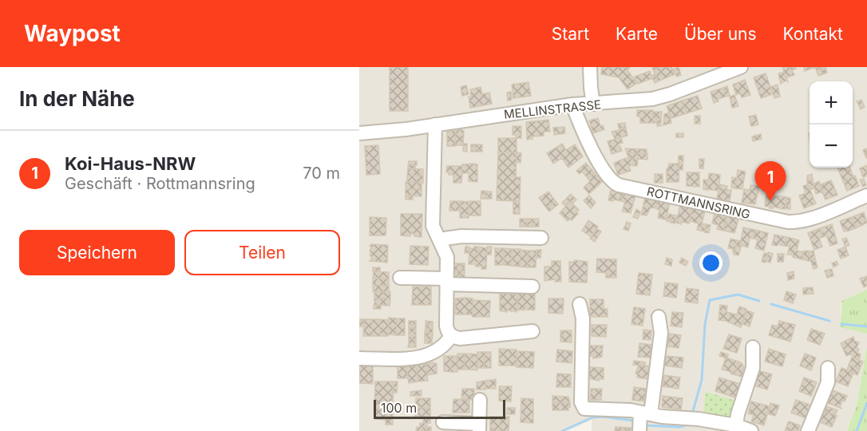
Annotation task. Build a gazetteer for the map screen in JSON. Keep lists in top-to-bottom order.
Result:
{
  "streets": {
    "street": ["MELLINSTRASSE", "ROTTMANNSRING"]
  },
  "crossings": [
    ["MELLINSTRASSE", "ROTTMANNSRING"]
  ],
  "scale_bar": "100 m",
  "page": {
    "header": "Waypost",
    "nav": [
      "Start",
      "Karte",
      "Über uns",
      "Kontakt"
    ],
    "heading": "In der Nähe",
    "map_buttons": ["+", "−"],
    "list": [
      {
        "mark": "1",
        "name": "Koi-Haus-NRW",
        "note": "Geschäft · Rottmannsring",
        "value": "70 m"
      }
    ],
    "pins": "1",
    "buttons": ["Speichern", "Teilen"],
    "scale": "100 m"
  }
}
